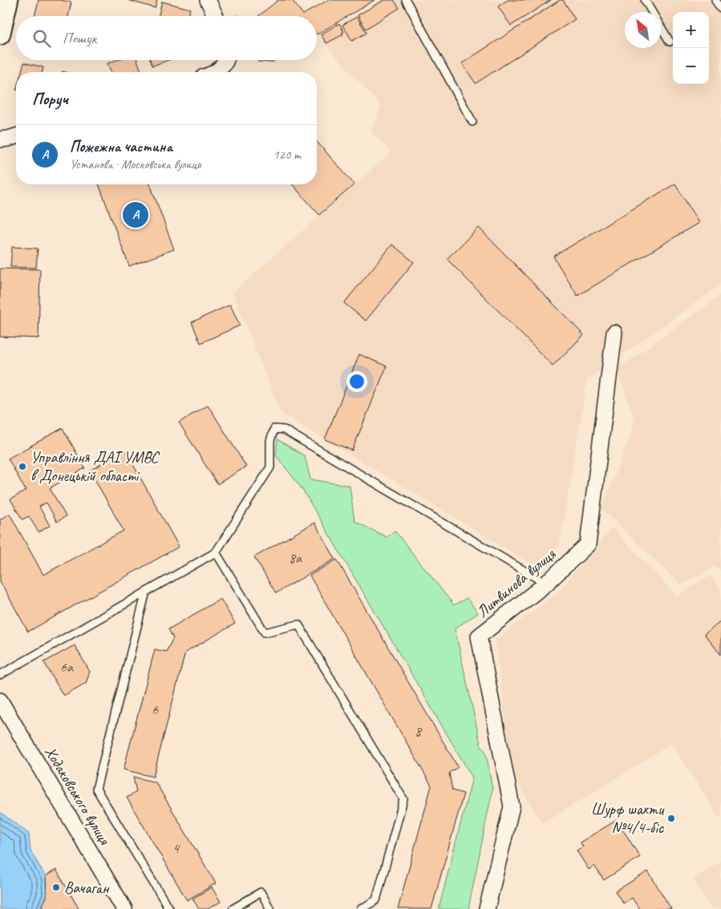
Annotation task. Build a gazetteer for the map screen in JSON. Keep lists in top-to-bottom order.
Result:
{
  "streets": {
    "street": ["Литвинова вулиця", "Ходаковського вулиця"]
  },
  "places": ["Управління ДАІ УМВС в Донецькій області", "Шурф шахти №4/4-біс", "Вачаган"],
  "house_numbers": [
    "8а",
    "6а",
    "6",
    "8",
    "4"
  ],
  "north": "top left",
  "page": {
    "map_buttons": ["+", "−"],
    "search": "Пошук",
    "heading": "Поруч",
    "list": [
      {
        "mark": "A",
        "name": "Пожежна частина",
        "note": "Установа · Московська вулиця",
        "value": "120 m"
      }
    ],
    "pins": "A"
  }
}
